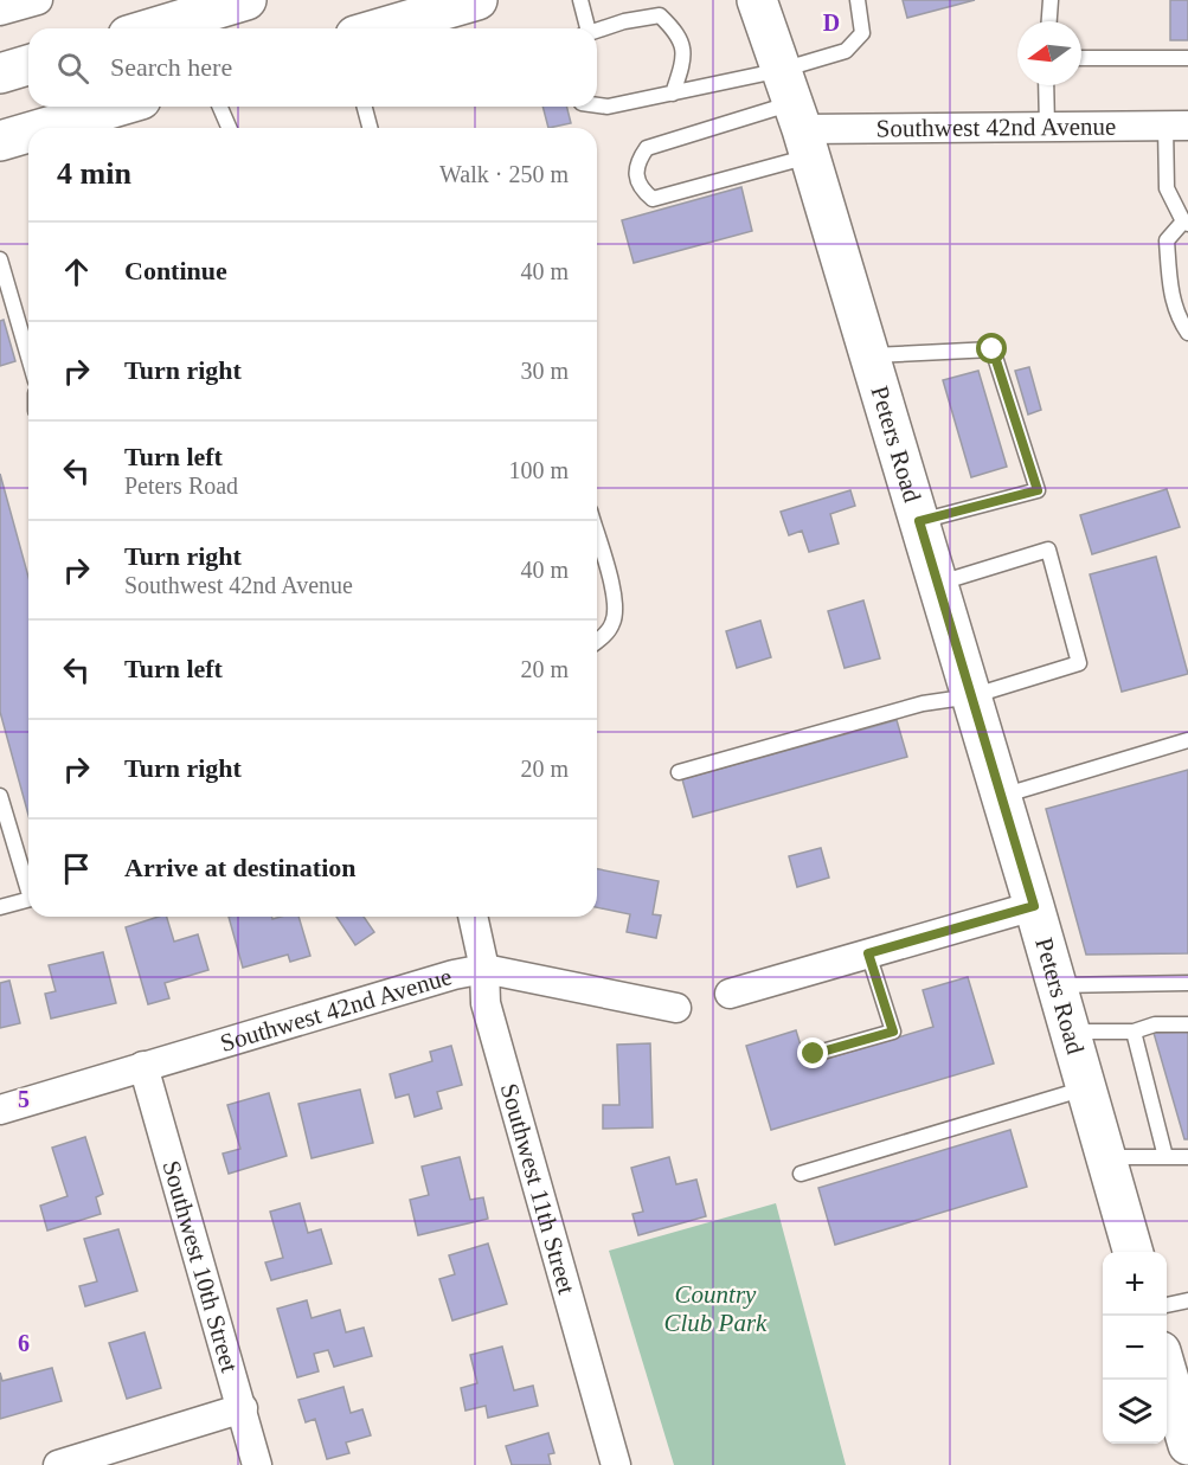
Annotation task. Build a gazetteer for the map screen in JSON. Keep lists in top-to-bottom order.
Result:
{
  "streets": {
    "street": [
      "Southwest 42nd Avenue",
      "Peters Road",
      "Southwest 11th Street",
      "Southwest 10th Street"
    ]
  },
  "crossings": [
    ["Southwest 42nd Avenue", "Peters Road"],
    ["Southwest 42nd Avenue", "Southwest 11th Street"],
    ["Southwest 42nd Avenue", "Southwest 10th Street"]
  ],
  "parks": ["Country Club Park"],
  "north": "left",
  "page": {
    "search": "Search here",
    "heading": ["4 min", "Walk · 250 m"],
    "list": [
      ["Continue", "40 m"],
      ["Turn right", "30 m"],
      ["Turn left", "Peters Road", "100 m"],
      ["Turn right", "Southwest 42nd Avenue", "40 m"],
      ["Turn left", "20 m"],
      ["Turn right", "20 m"],
      "Arrive at destination"
    ],
    "map_buttons": ["+", "−"]
  },
  "grid": {
    "columns": ["D"],
    "rows": ["5", "6"]
  }
}
